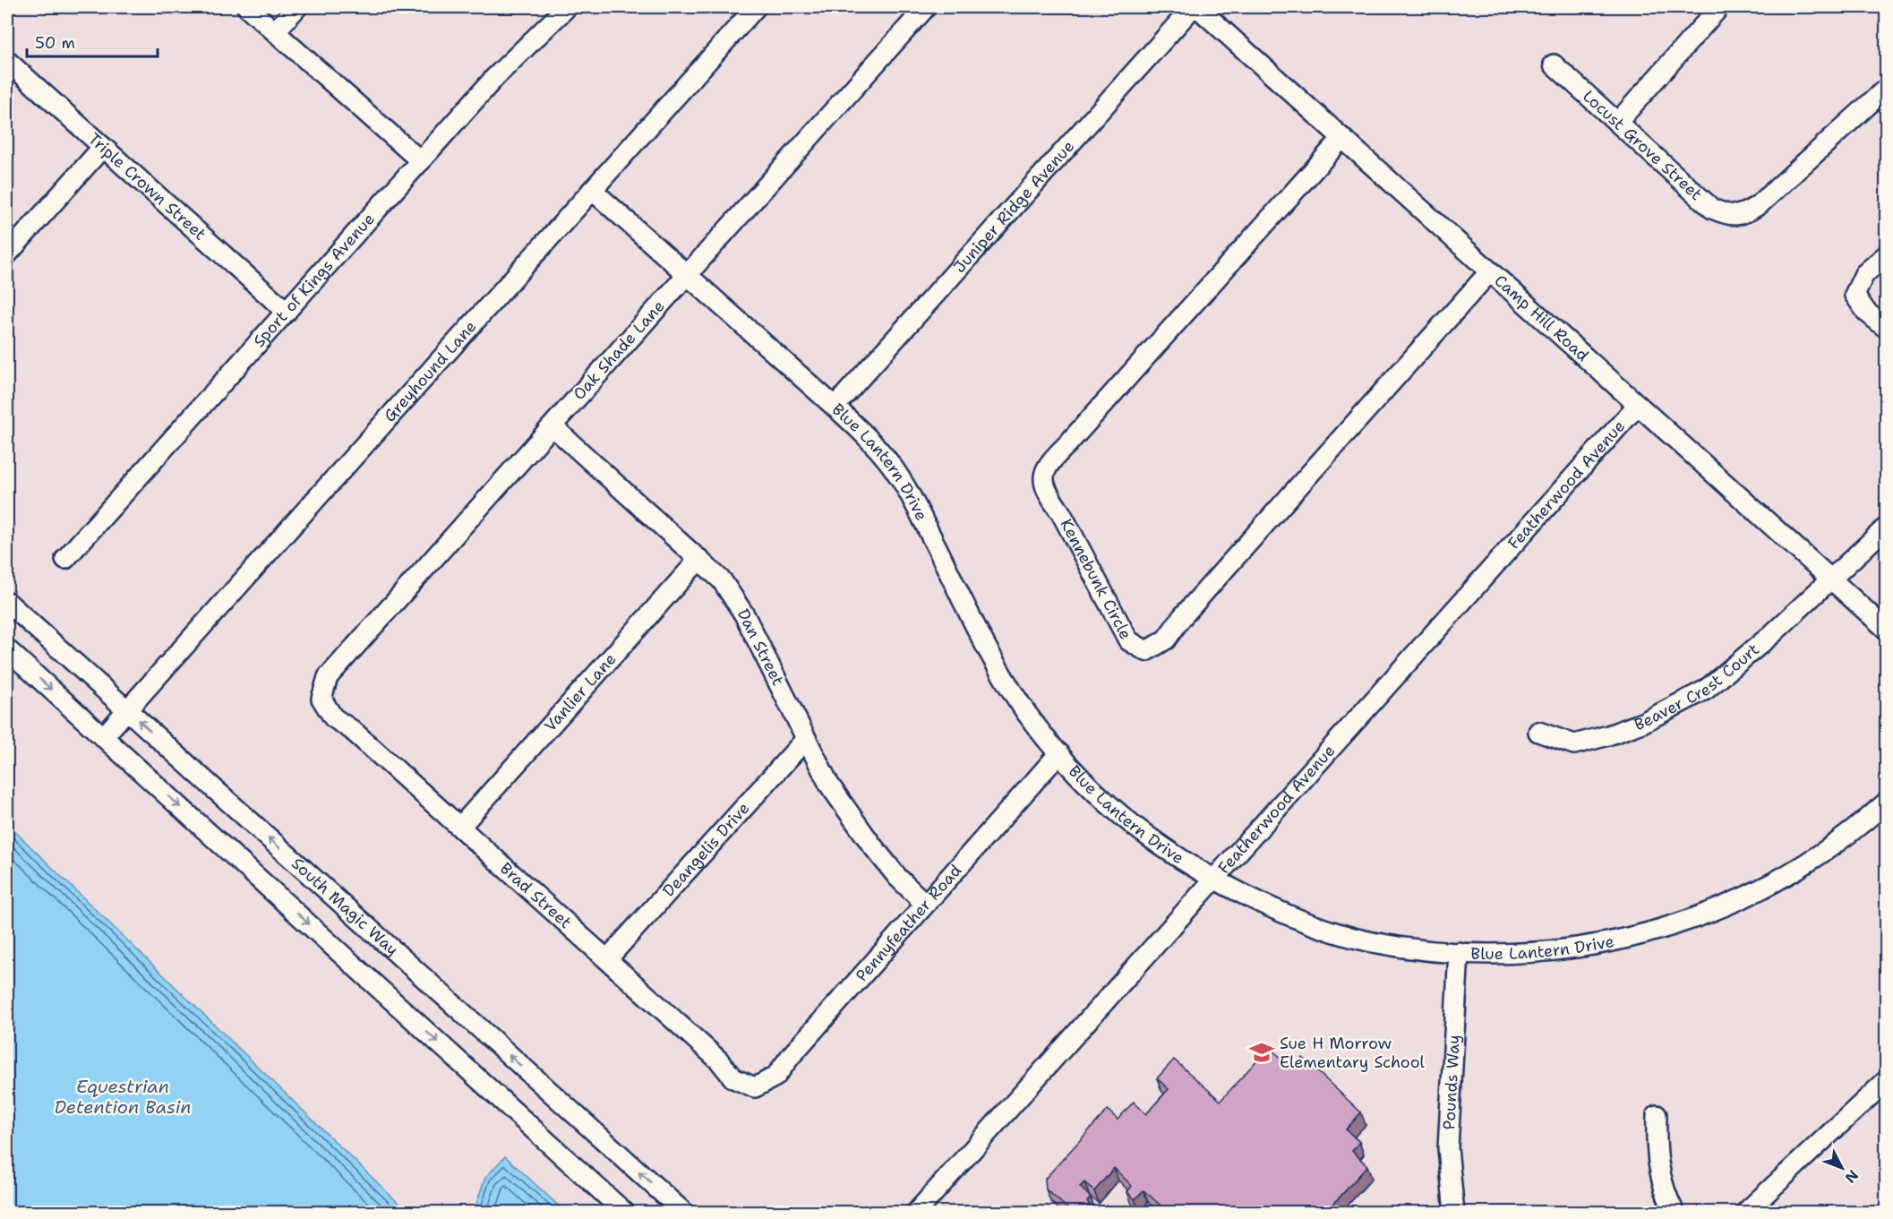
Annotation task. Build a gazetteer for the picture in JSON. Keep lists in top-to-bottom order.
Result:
{
  "streets": {
    "street": [
      "Locust Grove Street",
      "Triple Crown Street",
      "Juniper Ridge Avenue",
      "Sport of Kings Avenue",
      "Camp Hill Road",
      "Oak Shade Lane",
      "Greyhound Lane",
      "Blue Lantern Drive",
      "Featherwood Avenue",
      "Kennebunk Circle",
      "Dan Street",
      "Beaver Crest Court",
      "Vanlier Lane",
      "Deangelis Drive",
      "Brad Street",
      "South Magic Way",
      "Pennyfeather Road",
      "Pounds Way"
    ]
  },
  "crossings": [
    ["Triple Crown Street", "Sport of Kings Avenue"],
    ["Juniper Ridge Avenue", "Blue Lantern Drive"],
    ["Camp Hill Road", "Featherwood Avenue"],
    ["Camp Hill Road", "Kennebunk Circle"],
    ["Camp Hill Road", "Beaver Crest Court"],
    ["Oak Shade Lane", "Blue Lantern Drive"],
    ["Oak Shade Lane", "Dan Street"],
    ["Oak Shade Lane", "Brad Street"],
    ["Greyhound Lane", "Blue Lantern Drive"],
    ["Greyhound Lane", "South Magic Way"],
    ["Blue Lantern Drive", "Featherwood Avenue"],
    ["Blue Lantern Drive", "Pennyfeather Road"],
    ["Blue Lantern Drive", "Pounds Way"],
    ["Dan Street", "Vanlier Lane"],
    ["Dan Street", "Deangelis Drive"],
    ["Dan Street", "Pennyfeather Road"],
    ["Vanlier Lane", "Brad Street"],
    ["Deangelis Drive", "Brad Street"],
    ["Brad Street", "Pennyfeather Road"]
  ],
  "water": ["Equestrian Detention Basin"],
  "places": {
    "school or university": ["Sue H Morrow Elementary School"]
  },
  "scale_bar": "50 m",
  "north": "bottom right"
}
